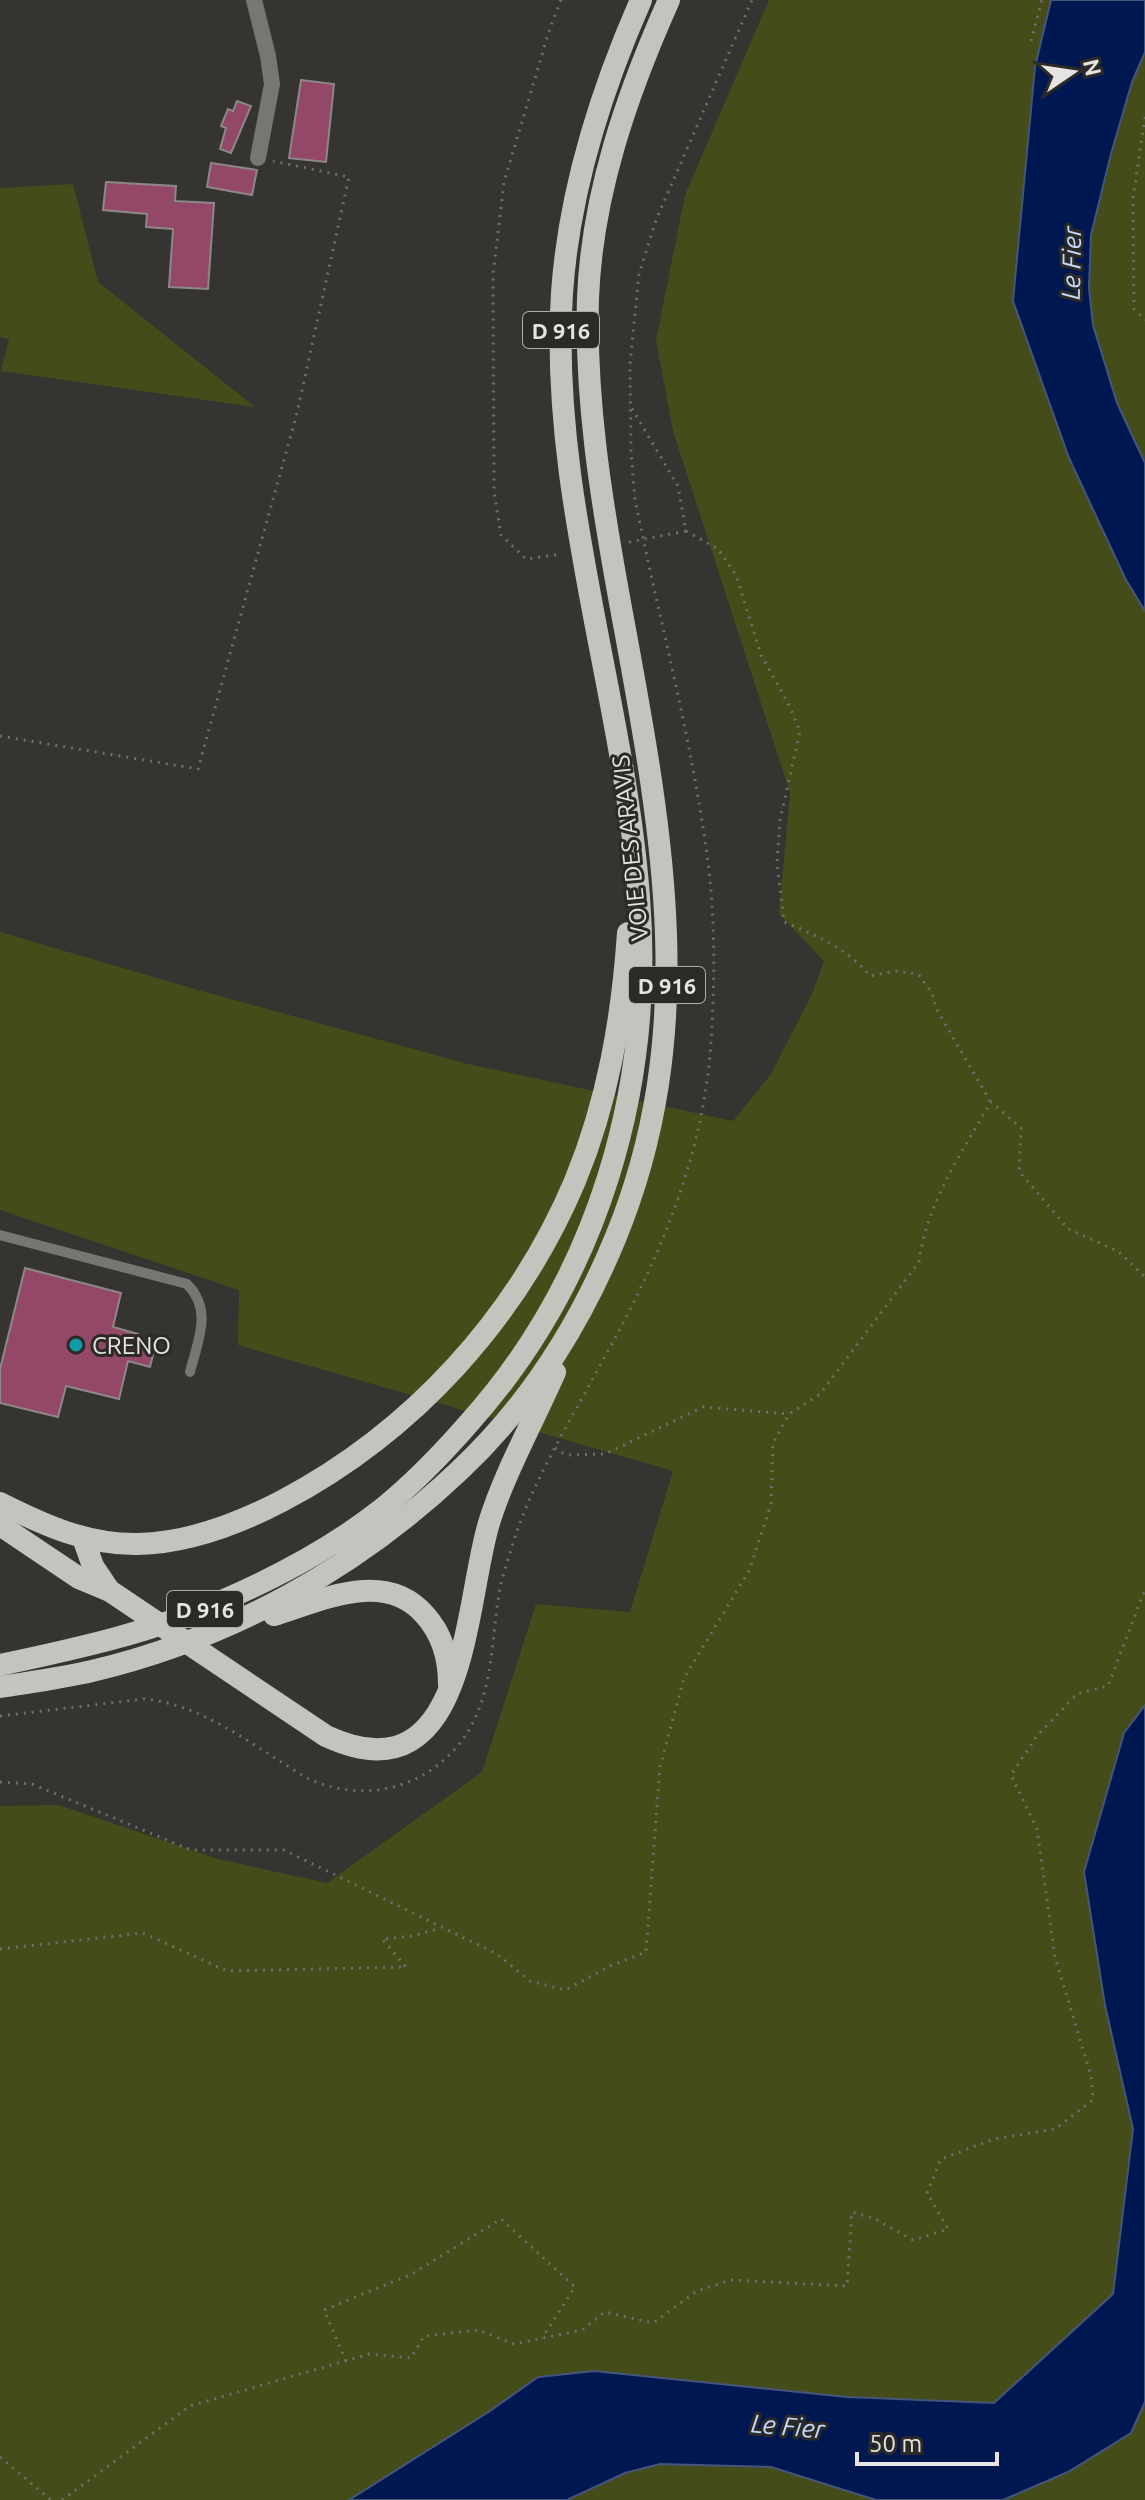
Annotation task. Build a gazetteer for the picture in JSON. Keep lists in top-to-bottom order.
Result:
{
  "streets": {
    "highway": ["D 916", "VOIE DES ARAVIS"]
  },
  "water": ["Le Fier"],
  "places": ["CRENO"],
  "scale_bar": "50 m",
  "north": "right"
}
